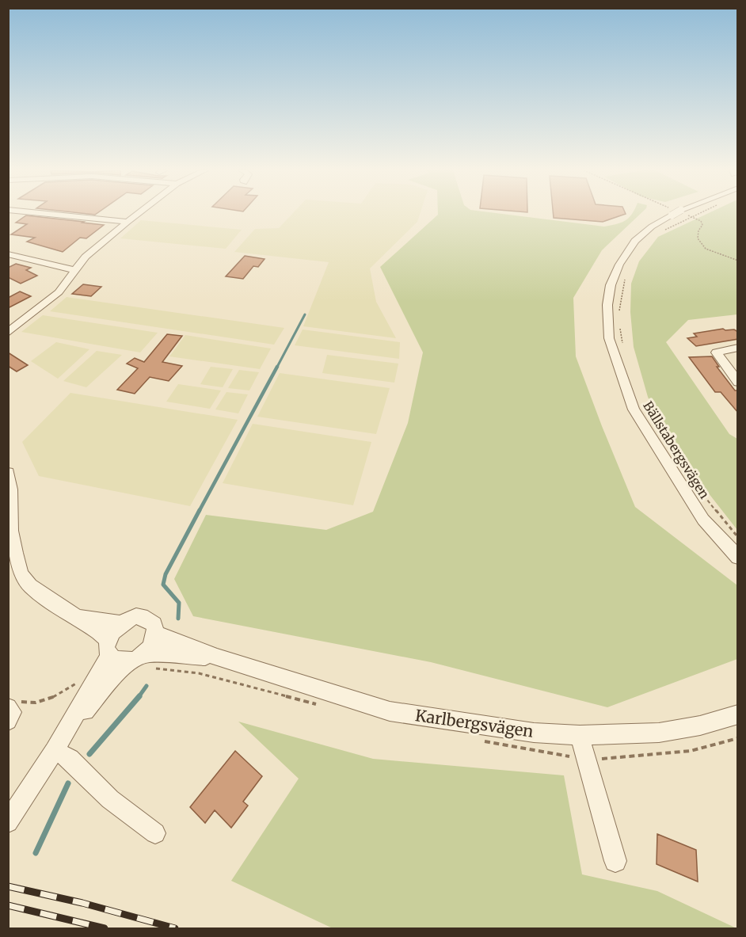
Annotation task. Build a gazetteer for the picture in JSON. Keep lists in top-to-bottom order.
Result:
{
  "streets": {
    "street": ["Bällstabergsvägen", "Karlbergsvägen"]
  }
}
